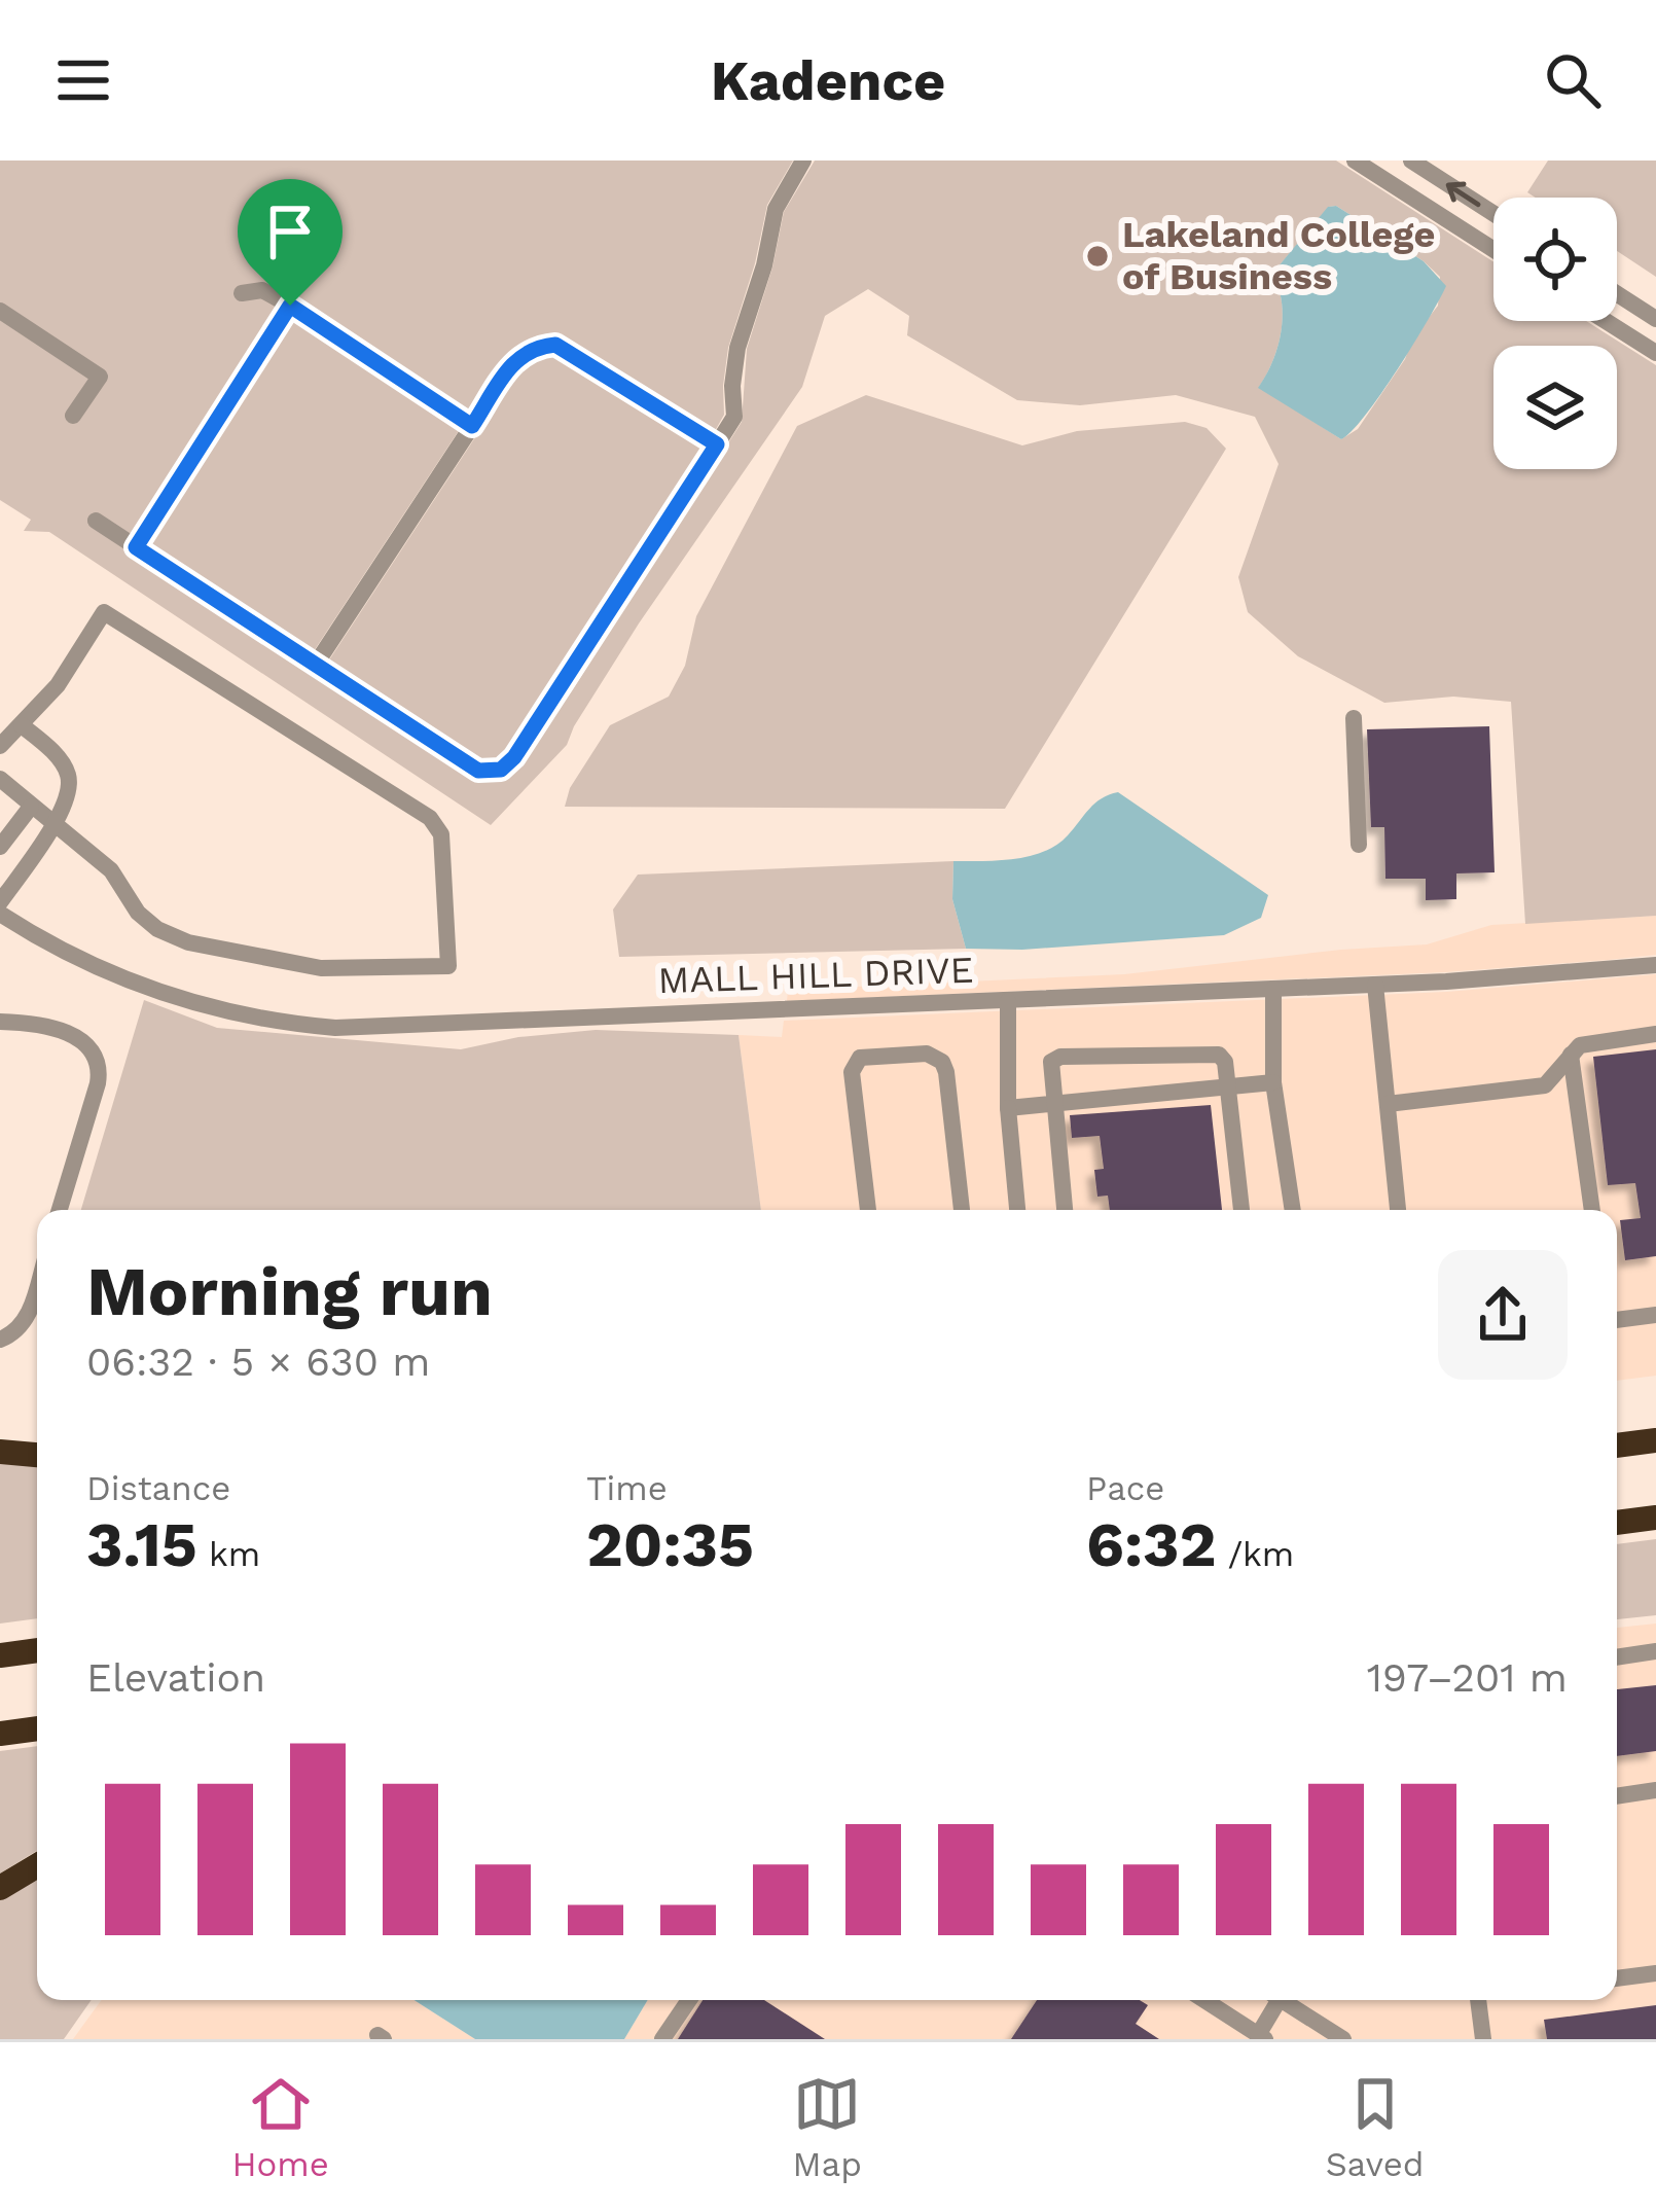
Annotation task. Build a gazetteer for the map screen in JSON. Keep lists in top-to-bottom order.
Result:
{
  "streets": {
    "street": ["MALL HILL DRIVE"]
  },
  "places": ["Lakeland College of Business"],
  "page": {
    "header": "Kadence",
    "heading": ["Morning run", "06:32 · 5 × 630 m"],
    "stats": [
      ["Distance", "3.15 km"],
      ["Time", "20:35"],
      ["Pace", "6:32 /km"]
    ],
    "chart": ["Elevation", "197–201 m"],
    "tabs": ["Home", "Map", "Saved"]
  }
}
